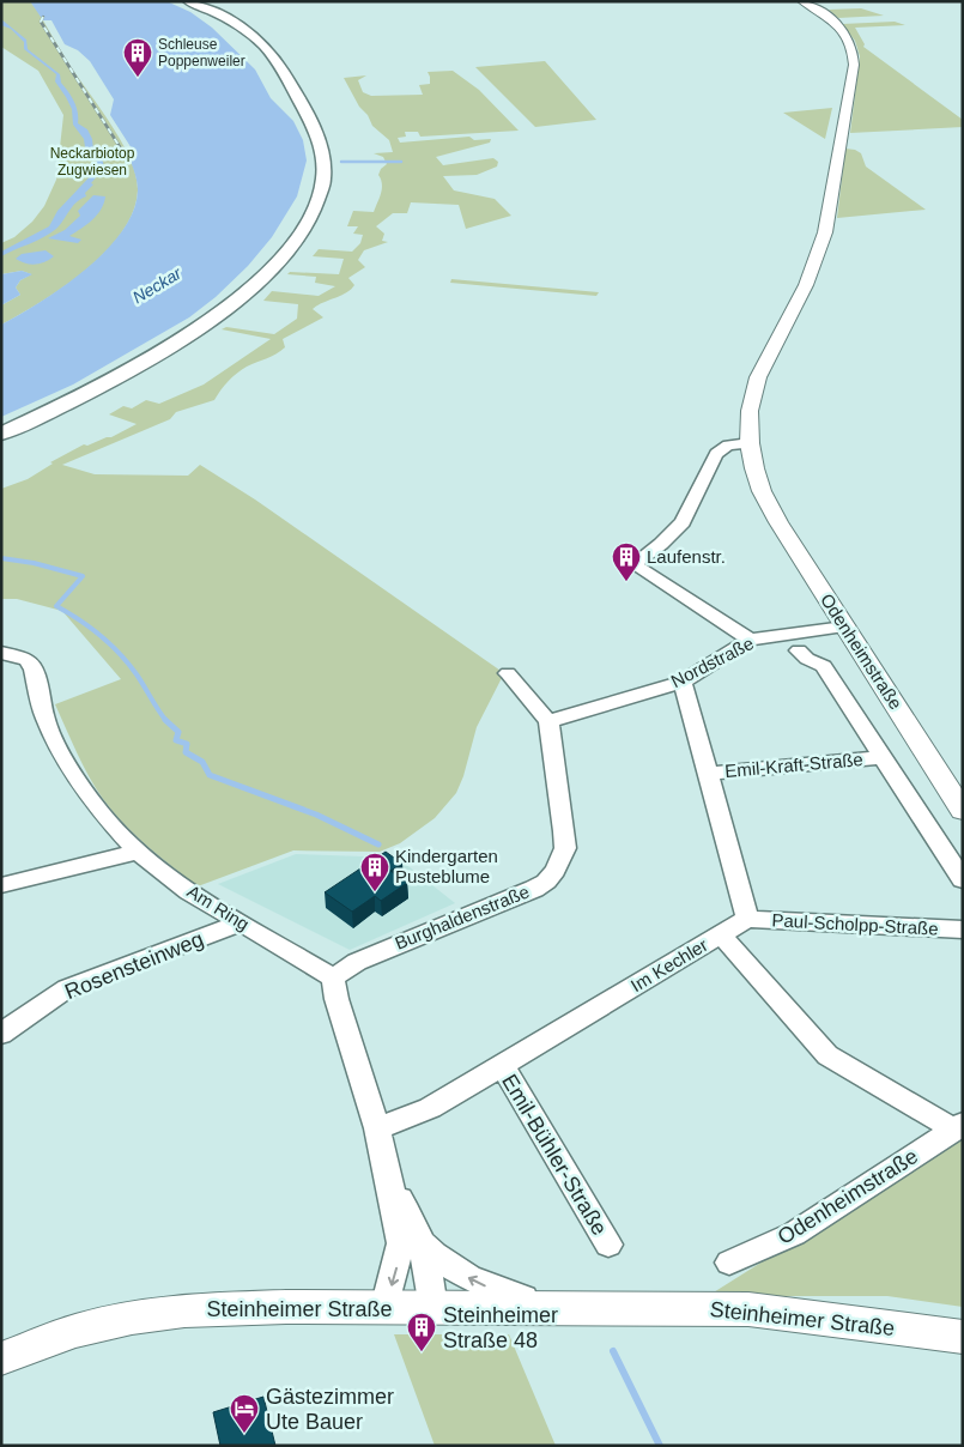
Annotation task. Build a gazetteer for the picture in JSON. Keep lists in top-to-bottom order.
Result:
{
  "streets": {
    "street": [
      "Odenheimstraße",
      "Nordstraße",
      "Emil-Kraft-Straße",
      "Am Ring",
      "Burghaldenstraße",
      "Paul-Scholpp-Straße",
      "Rosensteinweg",
      "Im Kechler",
      "Emil-Bühler-Straße",
      "Steinheimer Straße"
    ]
  },
  "crossings": [
    ["Odenheimstraße", "Nordstraße"],
    ["Nordstraße", "Burghaldenstraße"],
    ["Am Ring", "Burghaldenstraße"],
    ["Am Ring", "Rosensteinweg"],
    ["Paul-Scholpp-Straße", "Im Kechler"],
    ["Im Kechler", "Emil-Bühler-Straße"]
  ],
  "water": ["Neckar"],
  "parks": ["Neckarbiotop Zugwiesen"],
  "places": {
    "building": [
      "Schleuse Poppenweiler",
      "Laufenstr.",
      "Kindergarten Pusteblume",
      "Steinheimer Straße 48"
    ],
    "hotel": ["Gästezimmer Ute Bauer"]
  }
}
